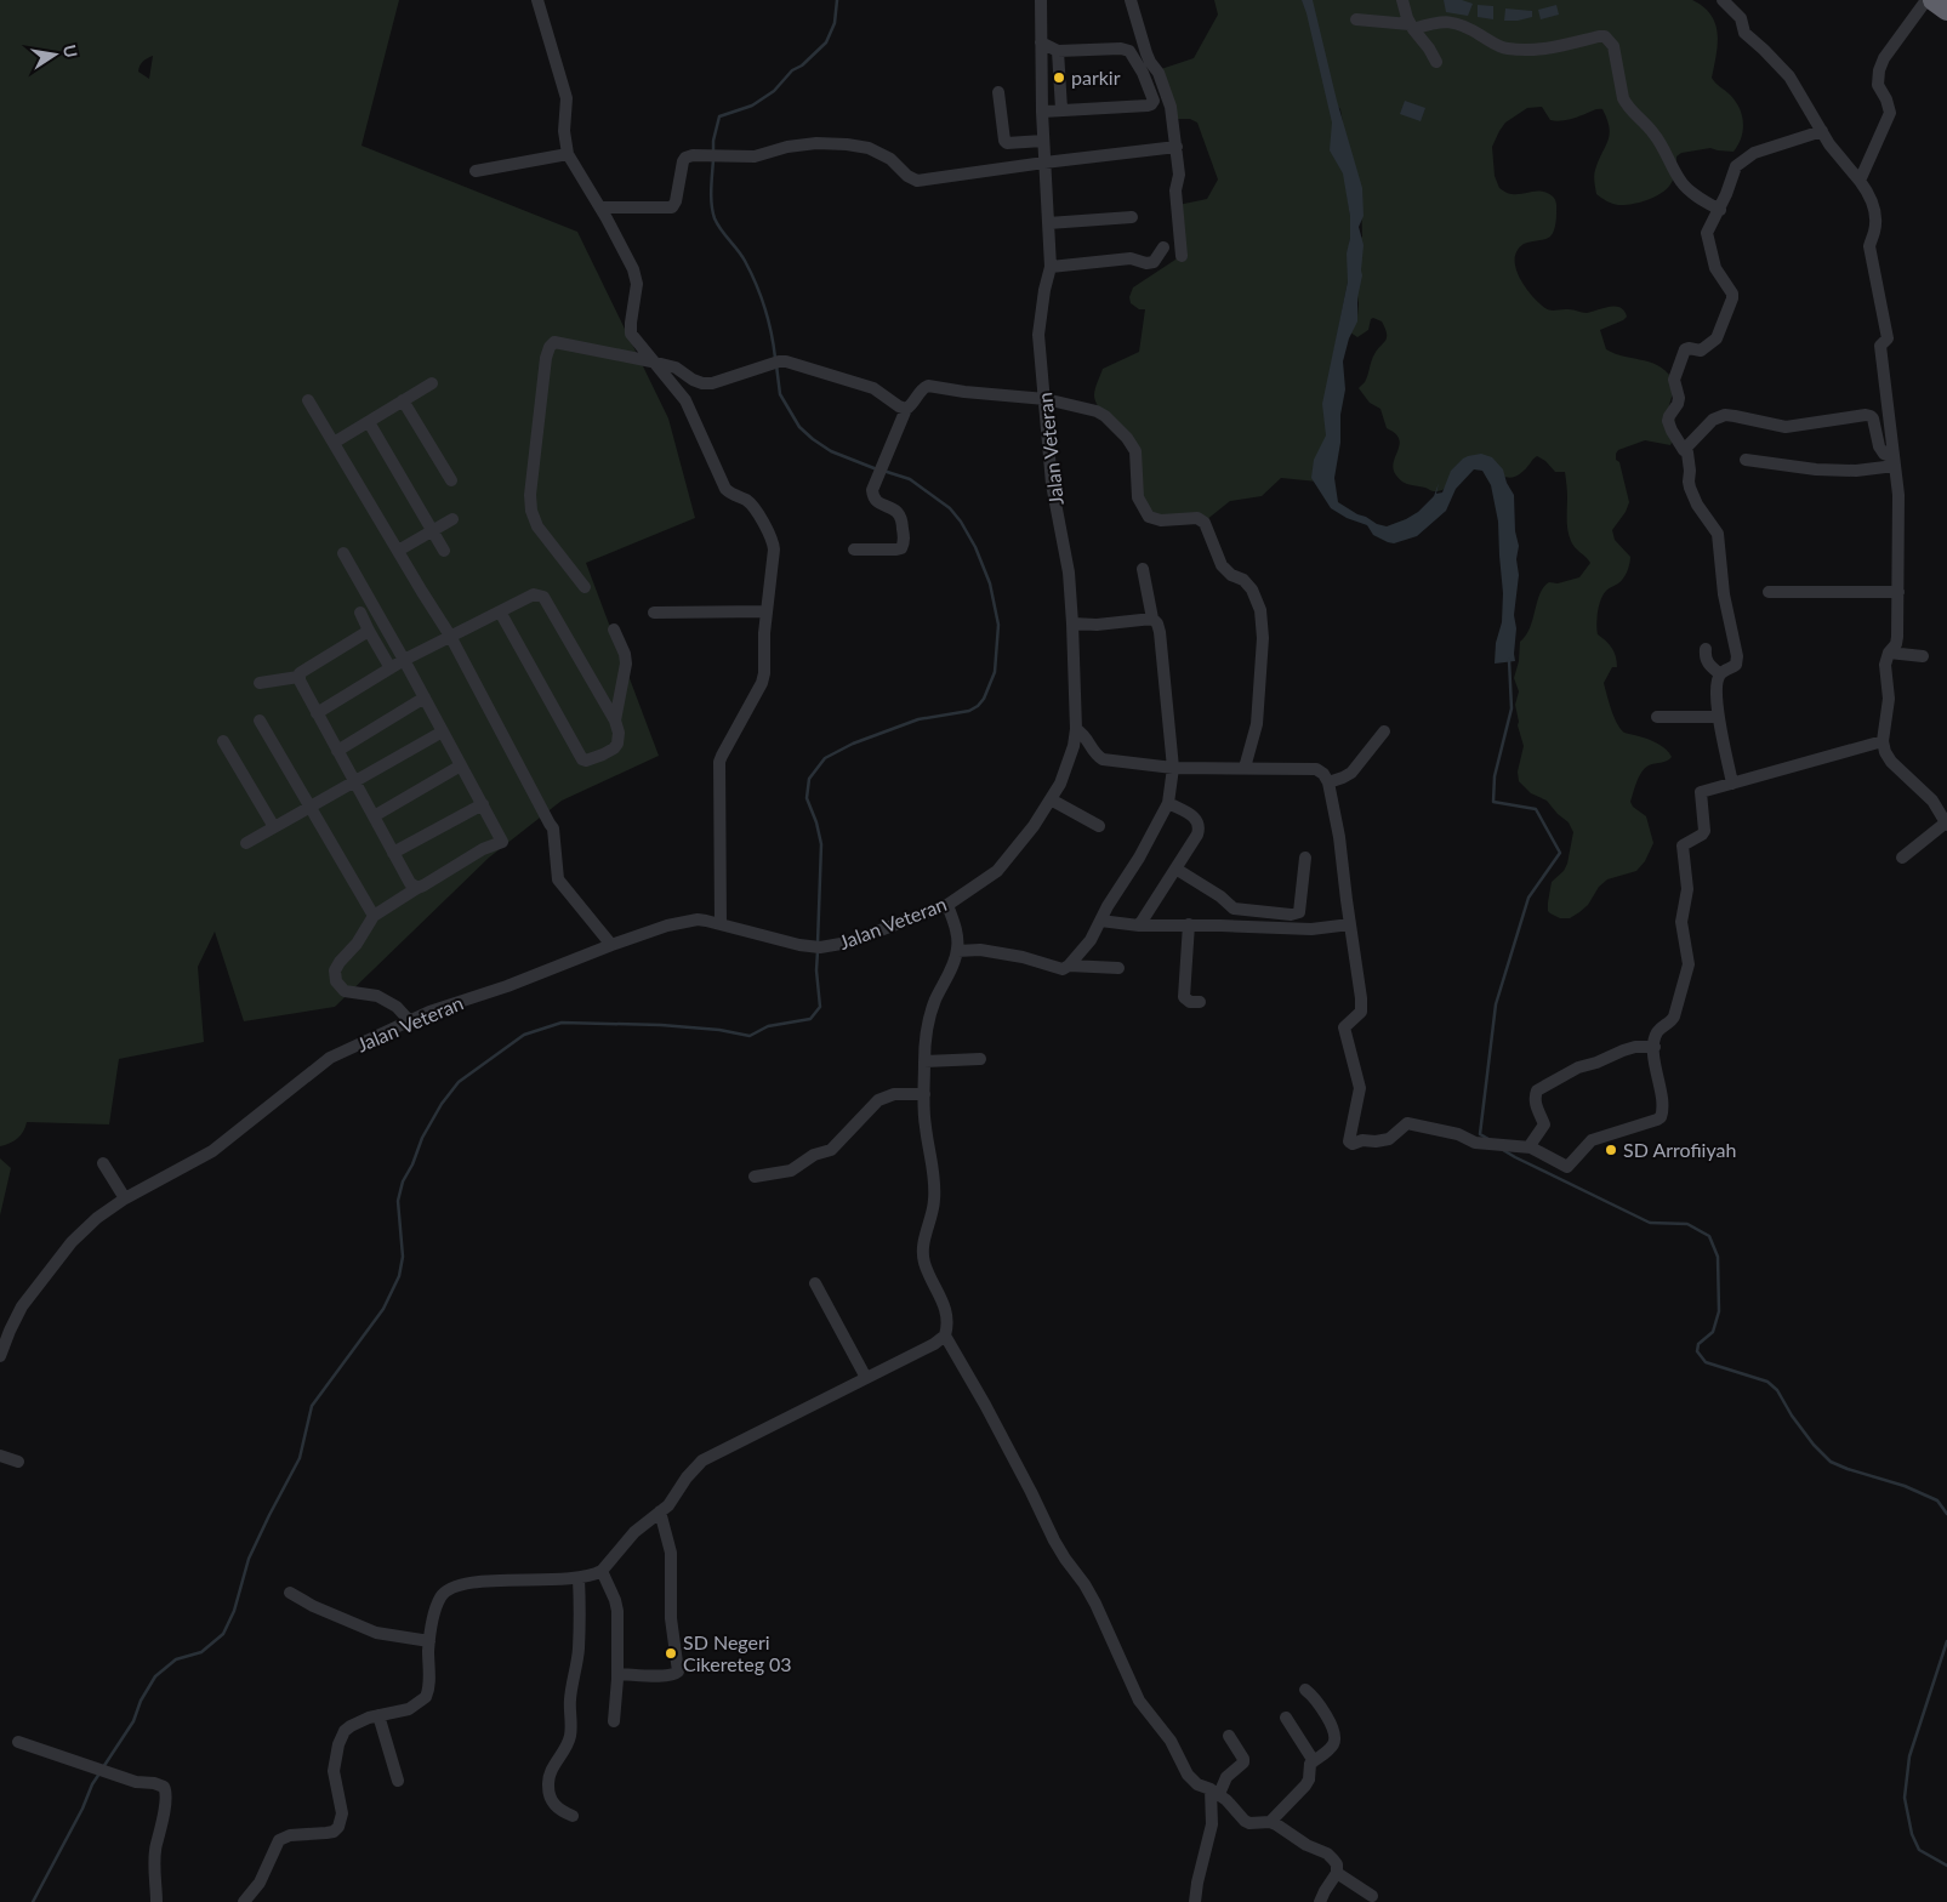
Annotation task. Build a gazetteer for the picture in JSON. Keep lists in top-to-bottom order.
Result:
{
  "streets": {
    "street": ["Jalan Veteran"]
  },
  "places": ["parkir", "SD Arrofiiyah", "SD Negeri Cikereteg 03"],
  "north": "right"
}
